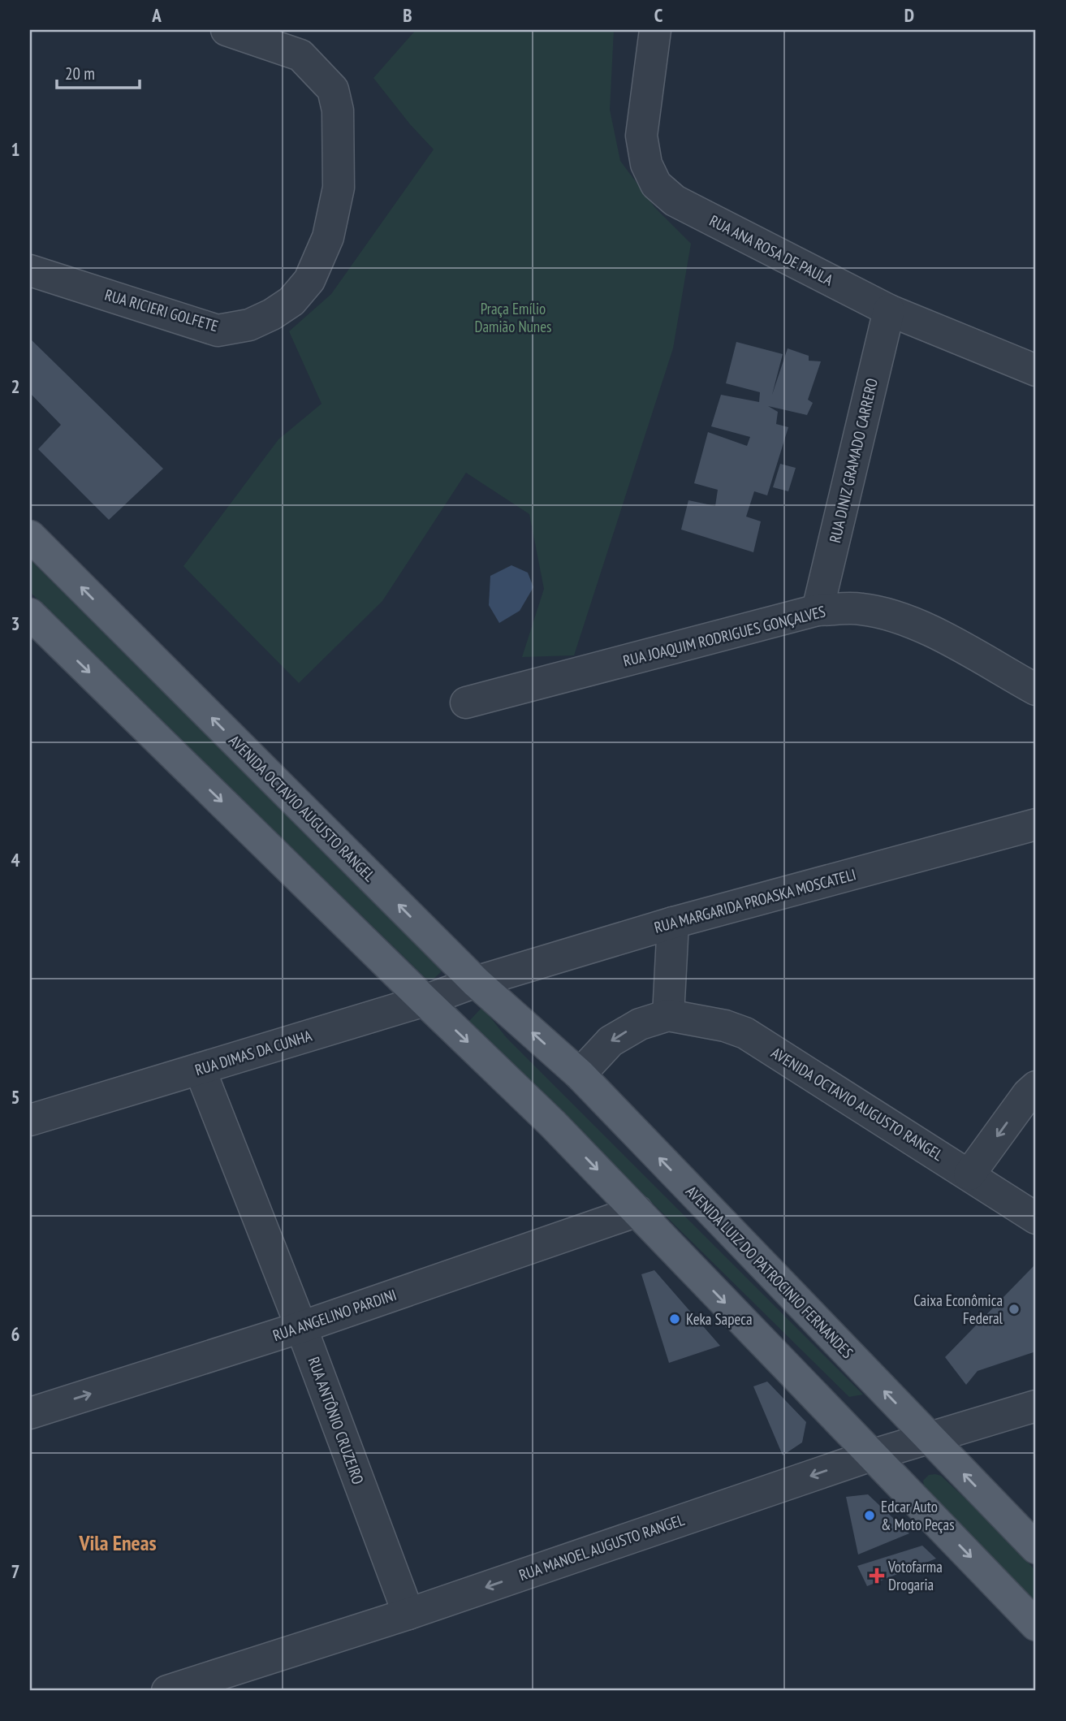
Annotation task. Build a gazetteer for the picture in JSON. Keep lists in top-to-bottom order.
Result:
{
  "streets": {
    "main road": ["AVENIDA OCTAVIO AUGUSTO RANGEL", "AVENIDA LUIZ DO PATROCINIO FERNANDES"],
    "street": [
      "RUA ANA ROSA DE PAULA",
      "RUA RICIERI GOLFETE",
      "RUA DINIZ GRAMADO CARRERO",
      "RUA JOAQUIM RODRIGUES GONÇALVES",
      "RUA MARGARIDA PROASKA MOSCATELI",
      "RUA DIMAS DA CUNHA",
      "RUA ANGELINO PARDINI",
      "RUA ANTÔNIO CRUZEIRO",
      "RUA MANOEL AUGUSTO RANGEL"
    ]
  },
  "crossings": [
    ["RUA ANA ROSA DE PAULA", "RUA DINIZ GRAMADO CARRERO"],
    ["RUA DINIZ GRAMADO CARRERO", "RUA JOAQUIM RODRIGUES GONÇALVES"],
    ["AVENIDA OCTAVIO AUGUSTO RANGEL", "RUA MARGARIDA PROASKA MOSCATELI"],
    ["AVENIDA OCTAVIO AUGUSTO RANGEL", "RUA DIMAS DA CUNHA"],
    ["AVENIDA OCTAVIO AUGUSTO RANGEL", "AVENIDA LUIZ DO PATROCINIO FERNANDES"],
    ["RUA MARGARIDA PROASKA MOSCATELI", "RUA DIMAS DA CUNHA"],
    ["RUA DIMAS DA CUNHA", "RUA ANTÔNIO CRUZEIRO"],
    ["AVENIDA LUIZ DO PATROCINIO FERNANDES", "RUA MANOEL AUGUSTO RANGEL"],
    ["RUA ANGELINO PARDINI", "RUA ANTÔNIO CRUZEIRO"],
    ["RUA ANTÔNIO CRUZEIRO", "RUA MANOEL AUGUSTO RANGEL"]
  ],
  "one_way": ["RUA ANGELINO PARDINI", "RUA MANOEL AUGUSTO RANGEL"],
  "districts": ["Vila Eneas"],
  "parks": ["Praça Emílio Damião Nunes"],
  "places": {
    "other": ["Caixa Econômica Federal", "Keka Sapeca", "Edcar Auto & Moto Peças"],
    "health": ["Votofarma Drogaria"]
  },
  "scale_bar": "20 m",
  "grid": {
    "columns": [
      "A",
      "B",
      "C",
      "D"
    ],
    "rows": [
      "1",
      "2",
      "3",
      "4",
      "5",
      "6",
      "7"
    ]
  }
}
